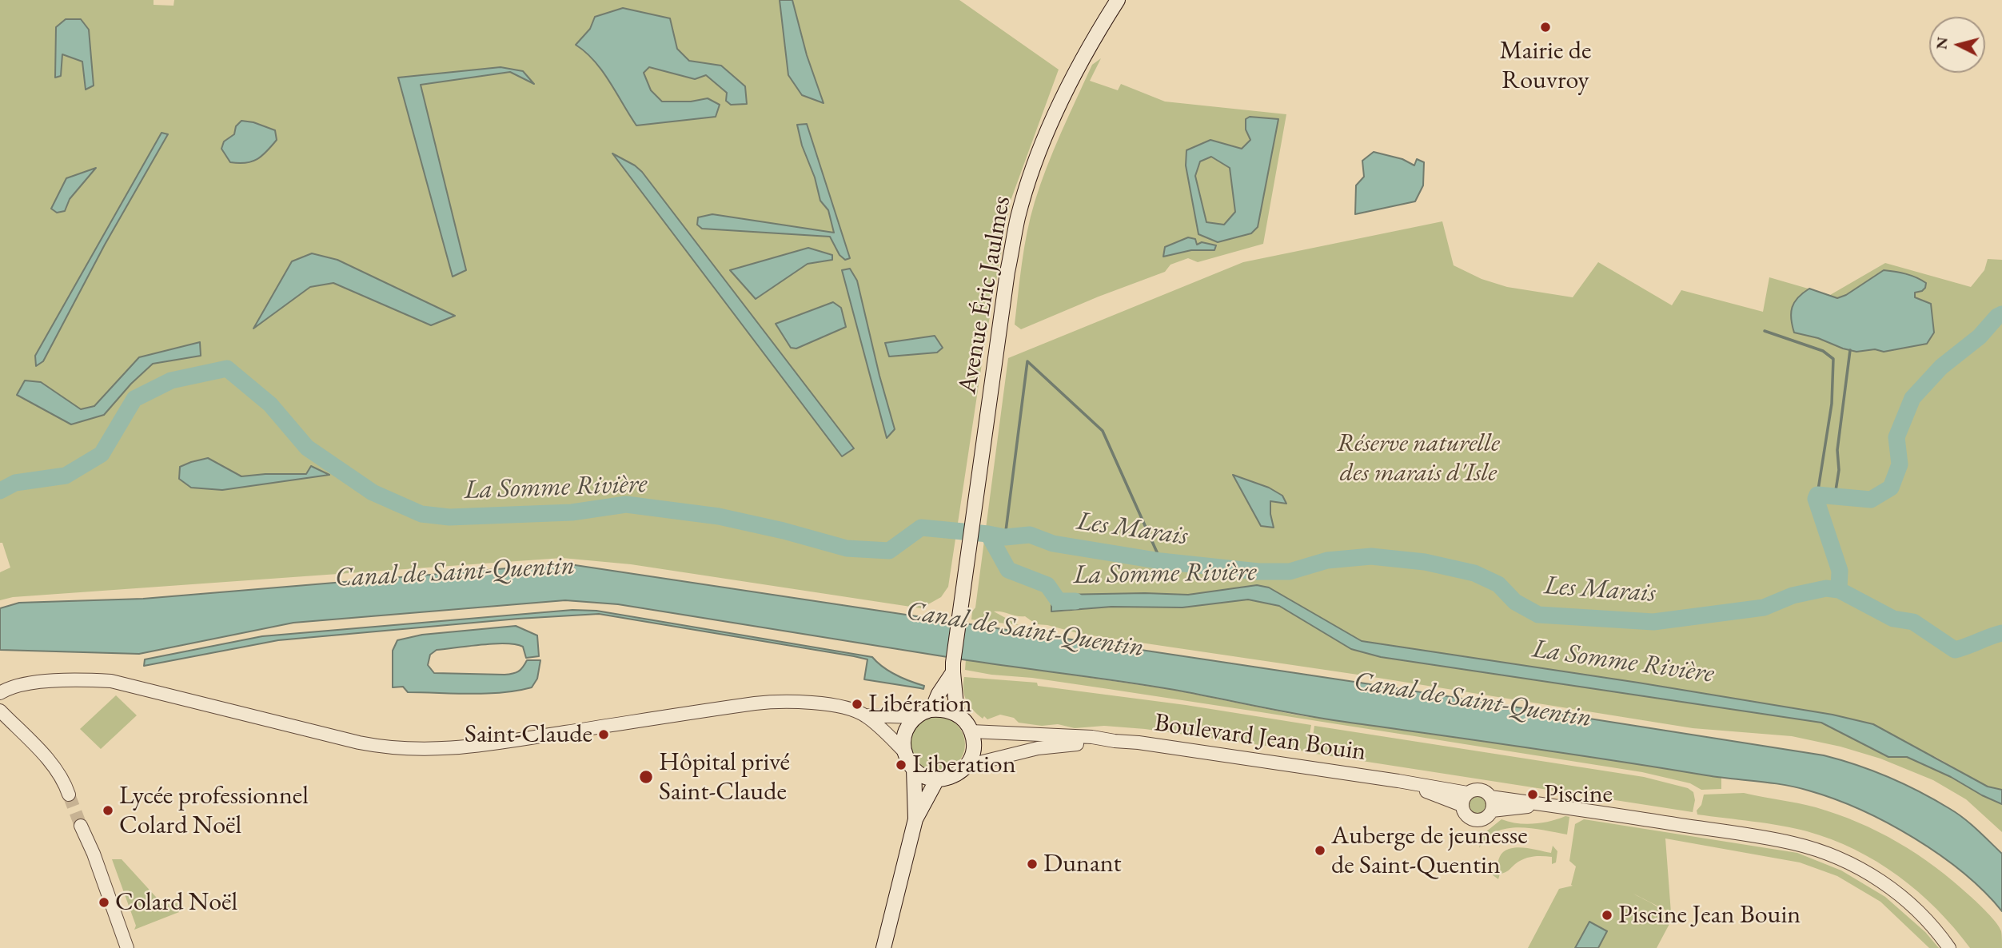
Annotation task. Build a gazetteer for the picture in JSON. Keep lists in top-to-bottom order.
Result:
{
  "streets": {
    "main road": ["Avenue Éric Jaulmes"],
    "street": ["Boulevard Jean Bouin"]
  },
  "water": ["La Somme Rivière", "Les Marais", "Canal de Saint-Quentin"],
  "parks": ["Réserve naturelle des marais d'Isle"],
  "places": [
    "Mairie de Rouvroy",
    "Libération",
    "Saint-Claude",
    "Liberation",
    "Hôpital privé Saint-Claude",
    "Piscine",
    "Lycée professionnel Colard Noël",
    "Auberge de jeunesse de Saint-Quentin",
    "Dunant",
    "Colard Noël",
    "Piscine Jean Bouin"
  ],
  "north": "left"
}
